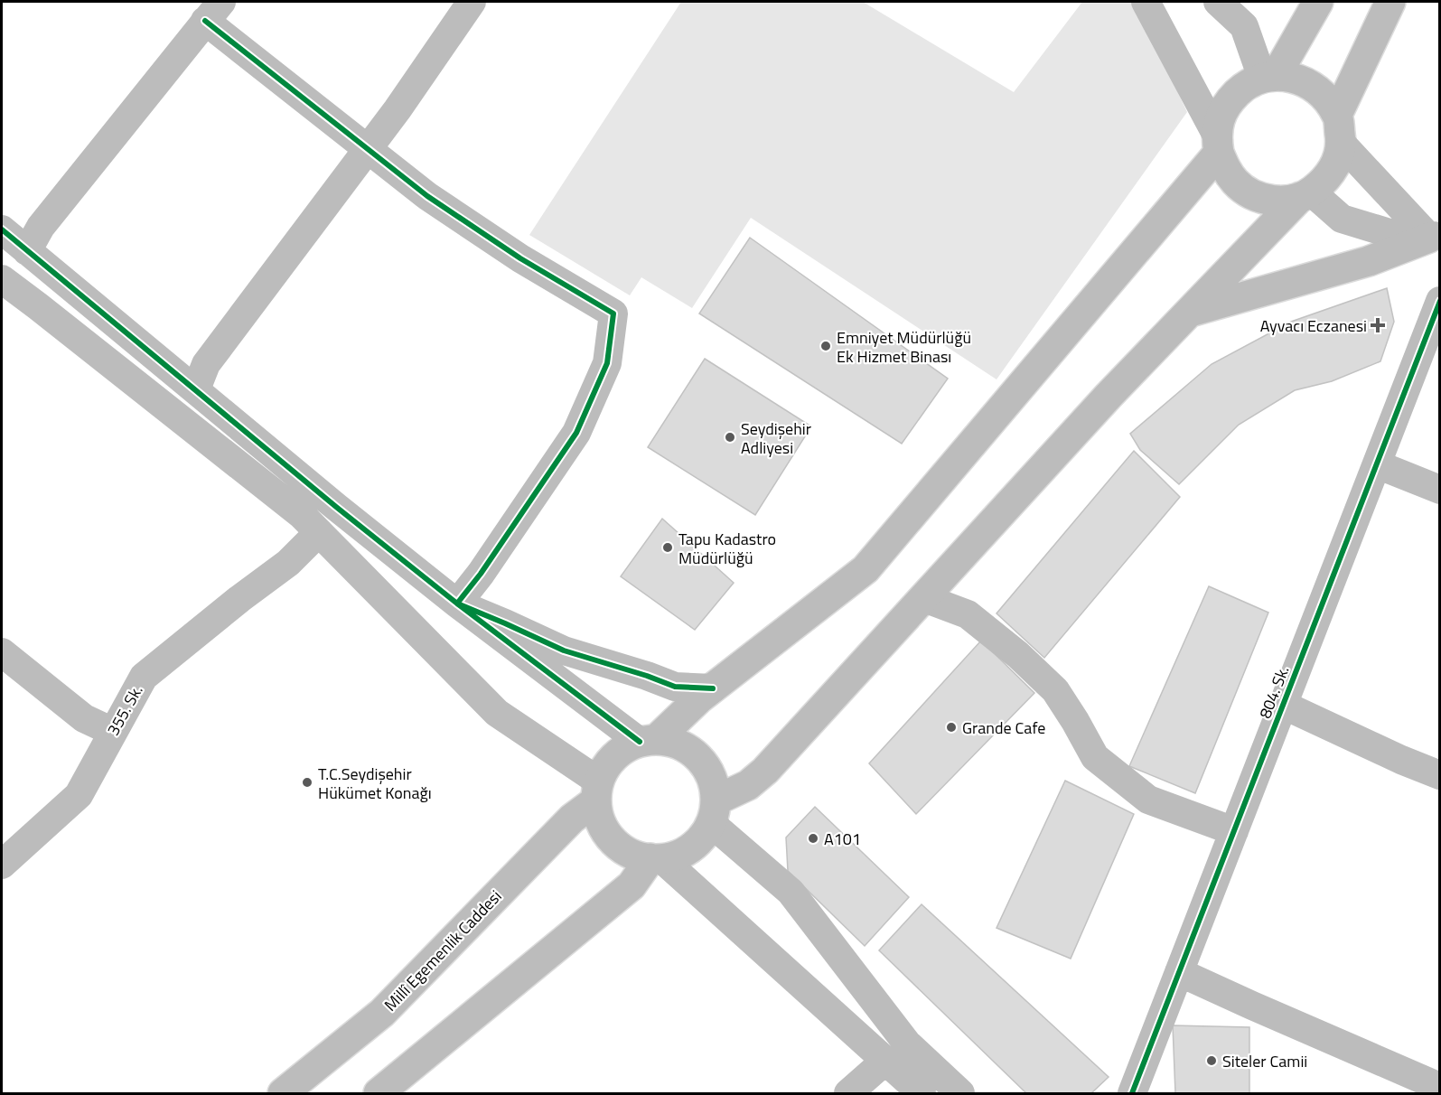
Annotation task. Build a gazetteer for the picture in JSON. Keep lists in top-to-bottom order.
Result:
{
  "streets": {
    "main road": ["Millî Egemenlik Caddesi"],
    "street": ["804. Sk.", "355. Sk."]
  },
  "places": {
    "health": ["Ayvacı Eczanesi"],
    "other": [
      "Emniyet Müdürlüğü Ek Hizmet Binası",
      "Seydişehir Adliyesi",
      "Tapu Kadastro Müdürlüğü",
      "Grande Cafe",
      "T.C.Seydişehir Hükümet Konağı",
      "A101",
      "Siteler Camii"
    ]
  }
}
